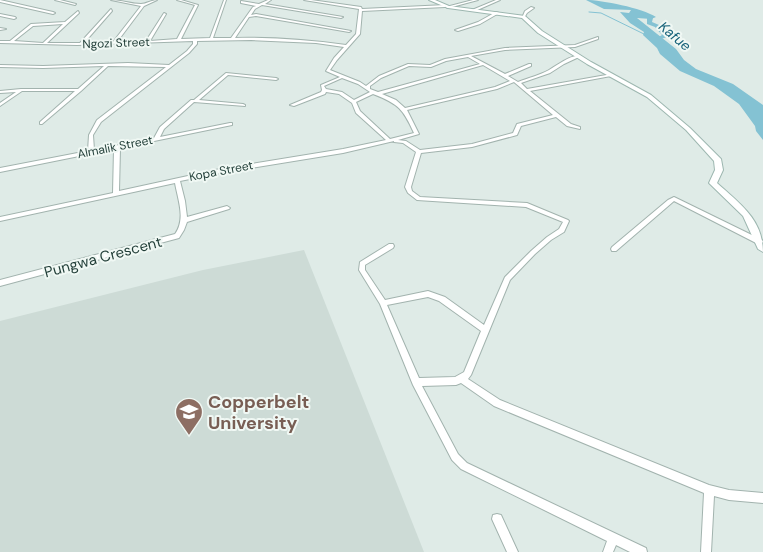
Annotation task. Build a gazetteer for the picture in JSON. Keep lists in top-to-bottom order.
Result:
{
  "streets": {
    "street": [
      "Ngozi Street",
      "Almalik Street",
      "Kopa Street",
      "Pungwa Crescent"
    ]
  },
  "water": ["Kafue"],
  "places": {
    "school or university": ["Copperbelt University"]
  }
}
